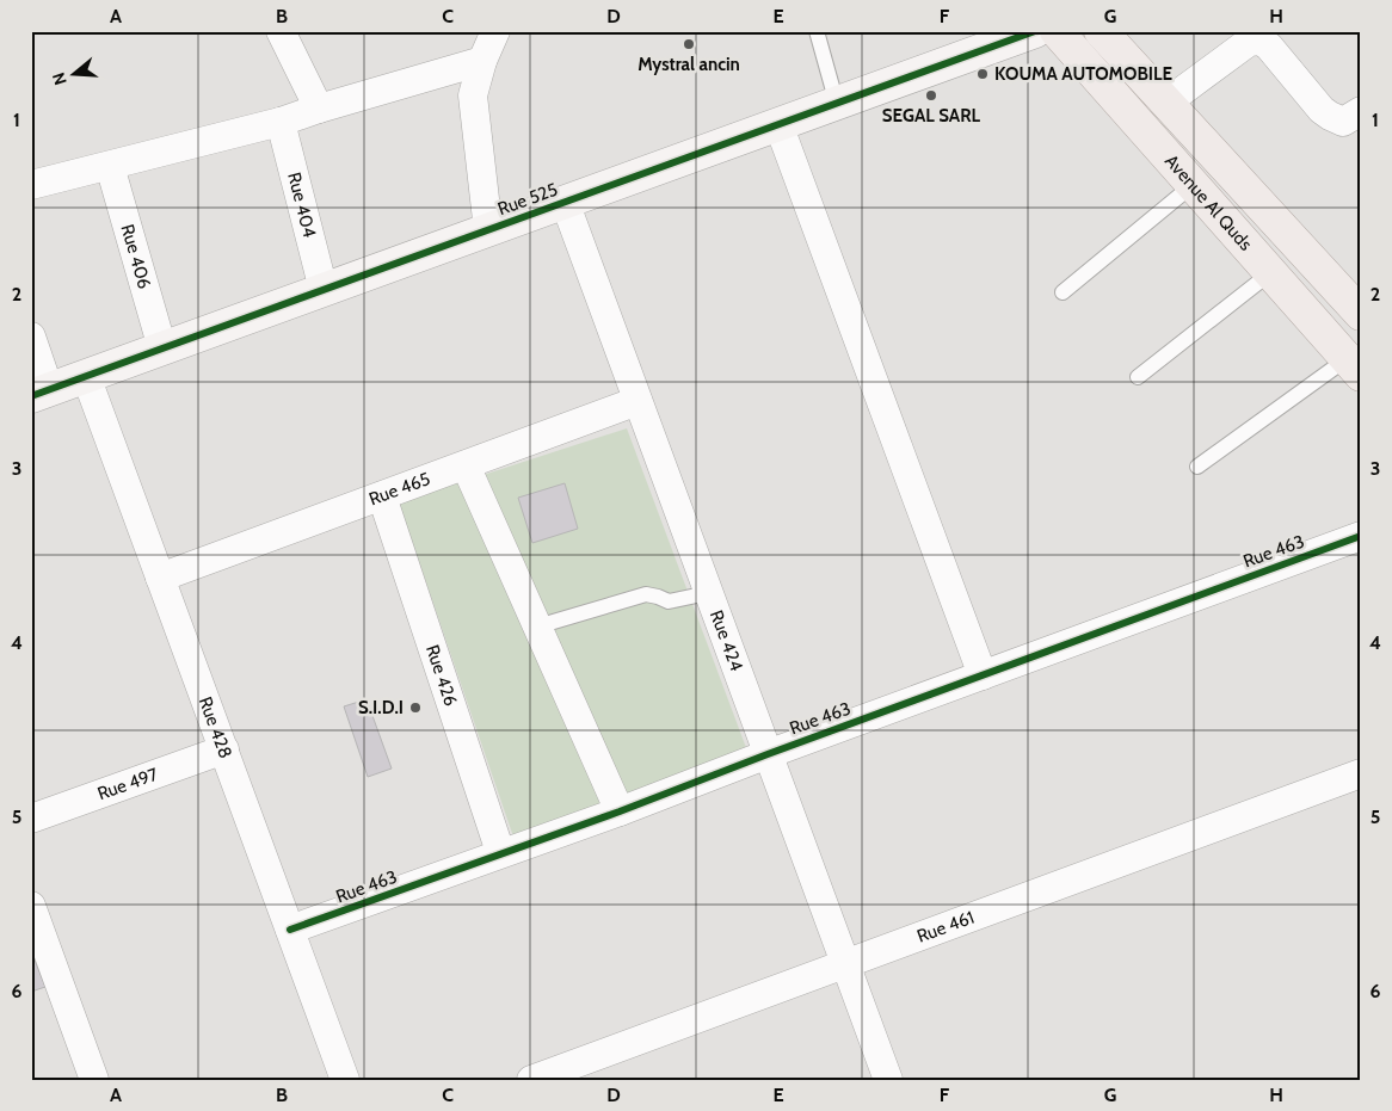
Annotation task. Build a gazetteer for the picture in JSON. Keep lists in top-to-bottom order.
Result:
{
  "streets": {
    "main road": ["Avenue Al Quds"],
    "street": [
      "Rue 525",
      "Rue 404",
      "Rue 406",
      "Rue 465",
      "Rue 463",
      "Rue 424",
      "Rue 426",
      "Rue 428",
      "Rue 497",
      "Rue 461"
    ]
  },
  "crossings": [
    ["Rue 525", "Rue 404"],
    ["Rue 525", "Rue 406"],
    ["Rue 525", "Rue 424"],
    ["Rue 525", "Rue 428"],
    ["Rue 465", "Rue 424"],
    ["Rue 465", "Rue 426"],
    ["Rue 465", "Rue 428"],
    ["Rue 463", "Rue 424"],
    ["Rue 463", "Rue 426"],
    ["Rue 463", "Rue 428"],
    ["Rue 424", "Rue 461"],
    ["Rue 428", "Rue 497"]
  ],
  "places": [
    "Mystral ancin",
    "KOUMA AUTOMOBILE",
    "SEGAL SARL",
    "S.I.D.I"
  ],
  "north": "left",
  "grid": {
    "columns": [
      "A",
      "B",
      "C",
      "D",
      "E",
      "F",
      "G",
      "H"
    ],
    "rows": [
      "1",
      "2",
      "3",
      "4",
      "5",
      "6"
    ]
  }
}
